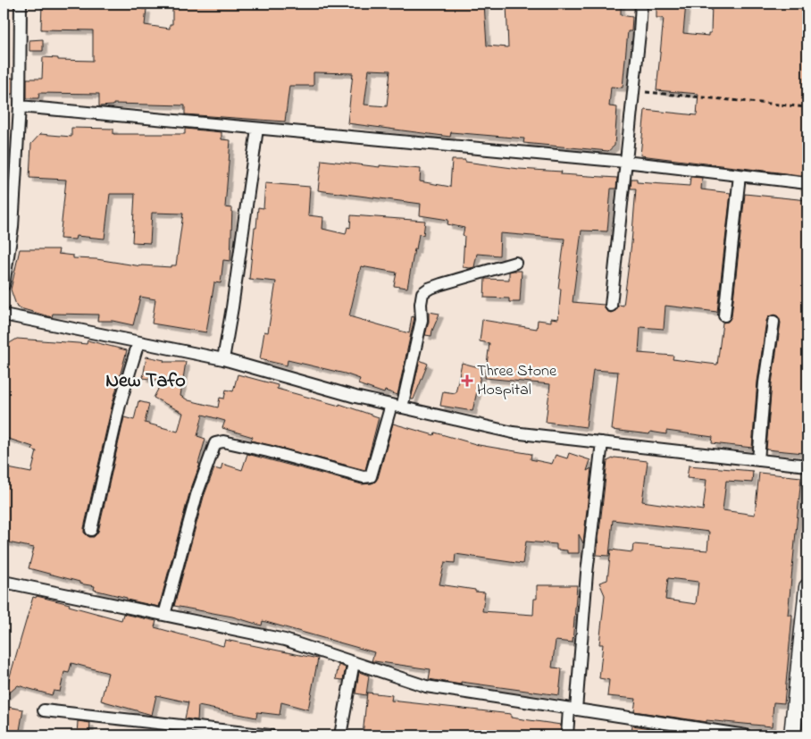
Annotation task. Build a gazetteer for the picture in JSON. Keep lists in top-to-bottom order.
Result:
{
  "districts": ["New Tafo"],
  "places": {
    "health": ["Three Stone Hospital"]
  }
}
